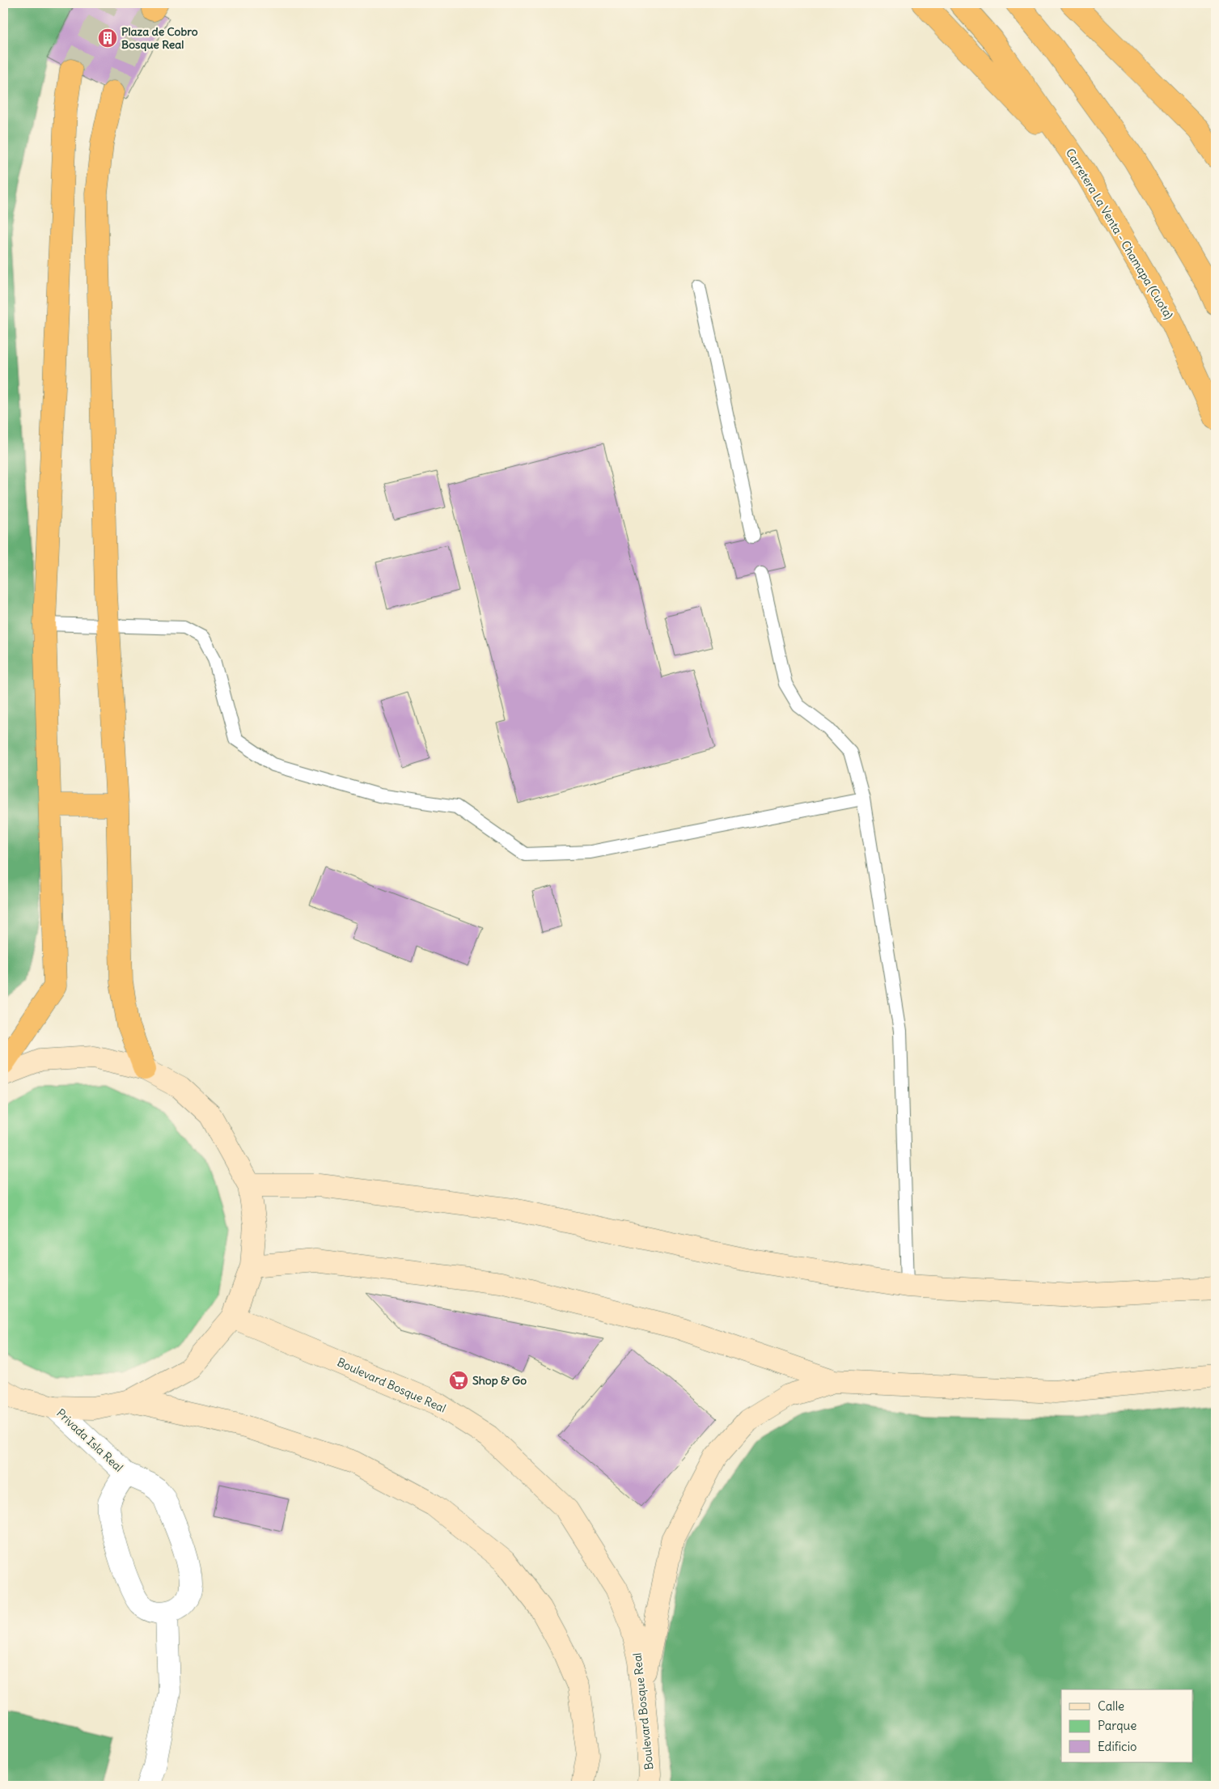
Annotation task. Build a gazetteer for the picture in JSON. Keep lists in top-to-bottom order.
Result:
{
  "streets": {
    "highway": ["Carretera La Venta - Chamapa (Cuota)"],
    "main road": ["Boulevard Bosque Real"],
    "street": ["Privada Isla Real"]
  },
  "places": {
    "building": ["Plaza de Cobro Bosque Real"],
    "supermarket": ["Shop & Go"]
  },
  "legend": ["Calle", "Parque", "Edificio"]
}
